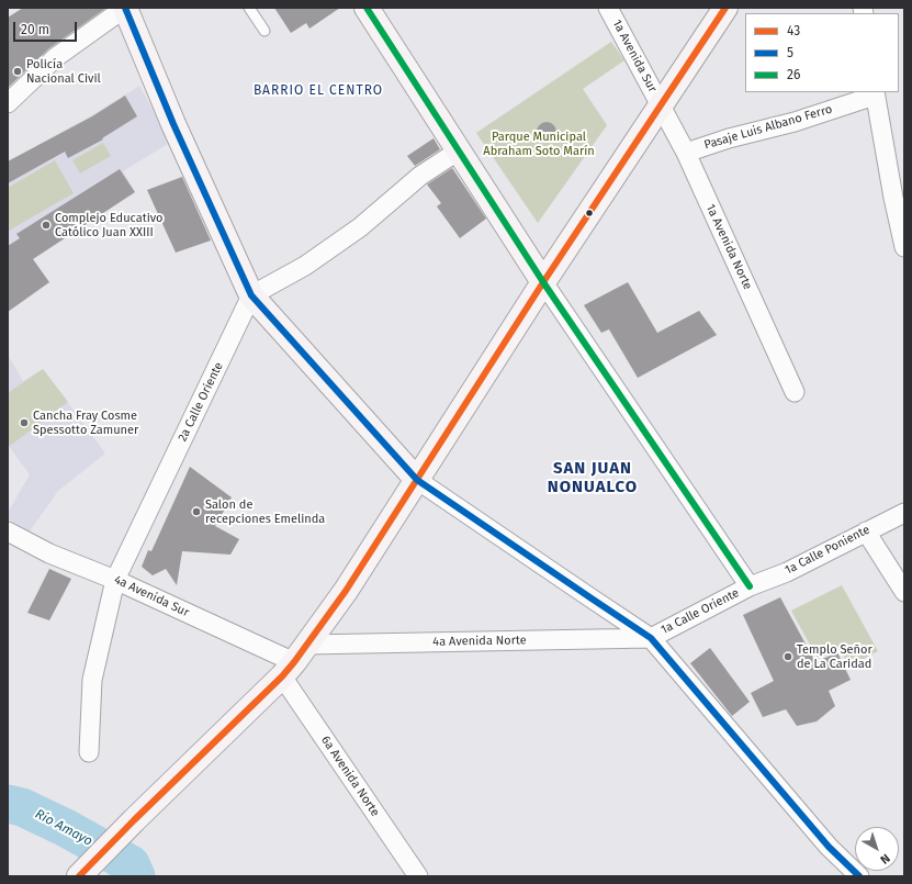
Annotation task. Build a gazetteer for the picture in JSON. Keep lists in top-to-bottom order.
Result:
{
  "streets": {
    "street": [
      "1a Avenida Sur",
      "Pasaje Luis Albano Ferro",
      "1a Avenida Norte",
      "2a Calle Oriente",
      "1a Calle Poniente",
      "4a Avenida Sur",
      "1a Calle Oriente",
      "4a Avenida Norte",
      "6a Avenida Norte"
    ]
  },
  "crossings": [
    ["1a Avenida Sur", "1a Avenida Norte"],
    ["Pasaje Luis Albano Ferro", "1a Avenida Norte"],
    ["2a Calle Oriente", "4a Avenida Sur"],
    ["1a Calle Poniente", "1a Calle Oriente"],
    ["4a Avenida Sur", "4a Avenida Norte"],
    ["4a Avenida Sur", "6a Avenida Norte"],
    ["1a Calle Oriente", "4a Avenida Norte"],
    ["4a Avenida Norte", "6a Avenida Norte"]
  ],
  "districts": ["BARRIO EL CENTRO", "SAN JUAN NONUALCO"],
  "water": ["Río Amayo"],
  "parks": ["Parque Municipal Abraham Soto Marín"],
  "places": [
    "Policía Nacional Civil",
    "Complejo Educativo Católico Juan XXIII",
    "Cancha Fray Cosme Spessotto Zamuner",
    "Salon de recepciones Emelinda",
    "Templo Señor de La Caridad"
  ],
  "lines": ["transit line 43", "transit line 5", "transit line 26"],
  "legend": ["43", "5", "26"],
  "scale_bar": "20 m",
  "north": "bottom right"
}
